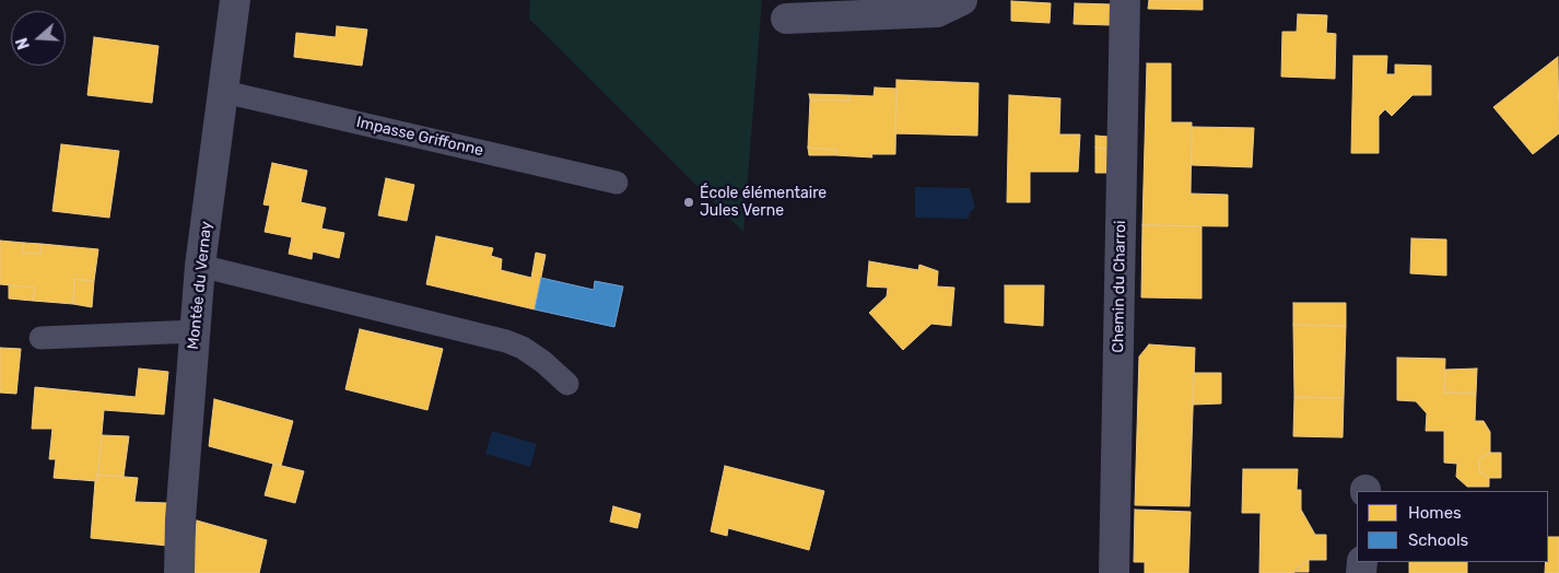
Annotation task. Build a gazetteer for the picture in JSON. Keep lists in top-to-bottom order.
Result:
{
  "streets": {
    "street": ["Montée du Vernay", "Chemin du Charroi"],
    "lane": ["Impasse Griffonne"]
  },
  "crossings": [
    ["Impasse Griffonne", "Montée du Vernay"]
  ],
  "places": ["École élémentaire Jules Verne"],
  "legend": ["Homes", "Schools"],
  "north": "left"
}
